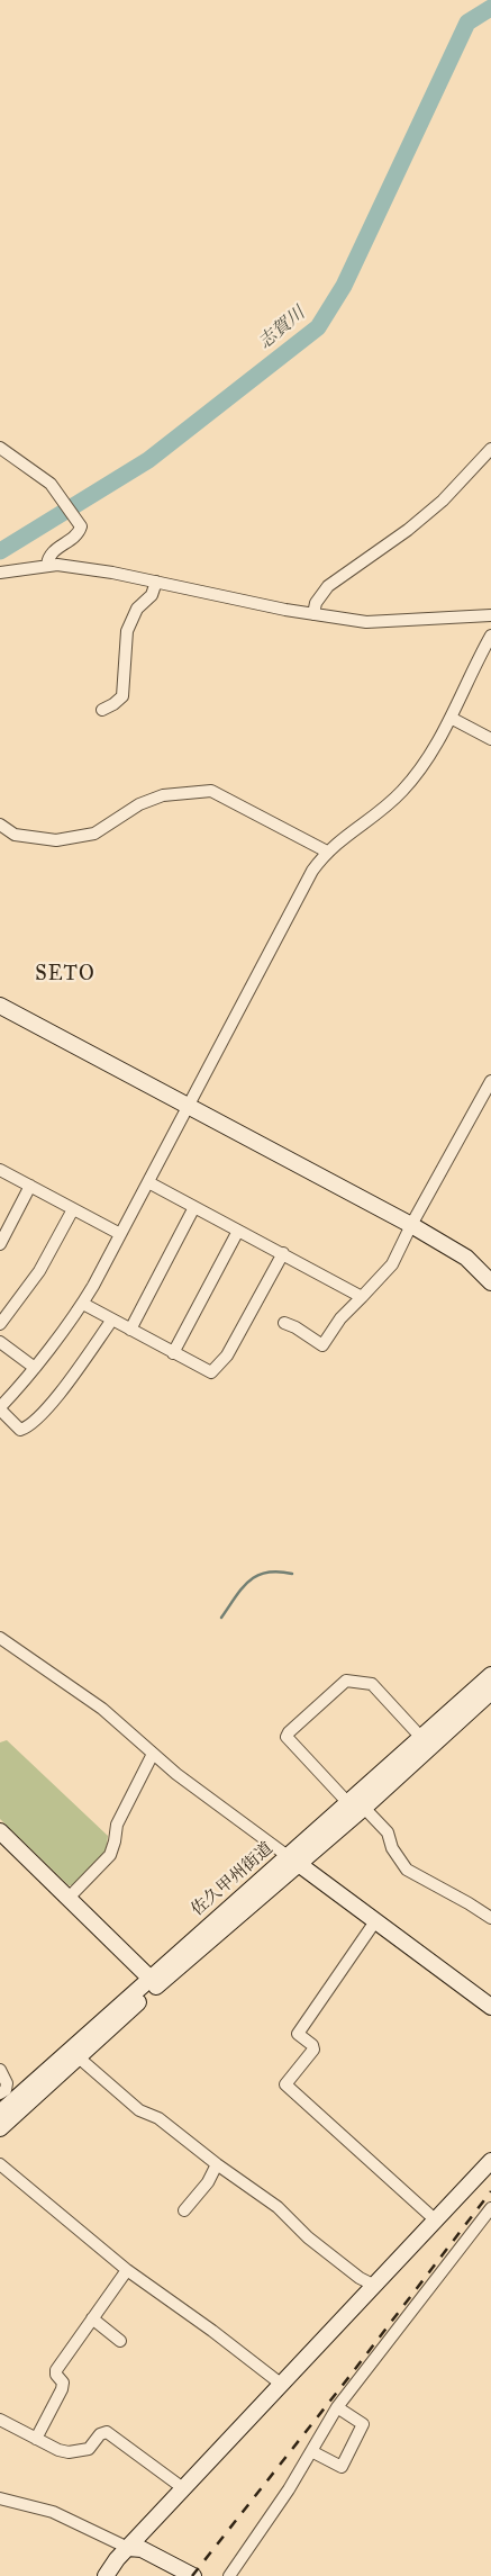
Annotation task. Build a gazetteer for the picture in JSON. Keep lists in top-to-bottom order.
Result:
{
  "streets": {
    "street": ["佐久甲州街道"]
  },
  "districts": ["SETO"],
  "water": ["志賀川"]
}
